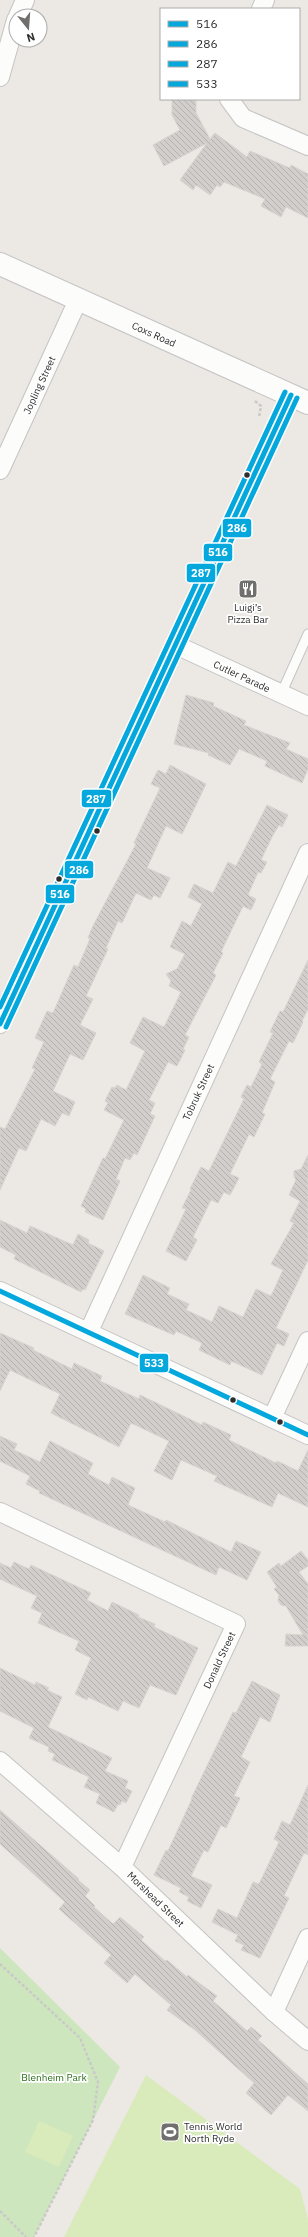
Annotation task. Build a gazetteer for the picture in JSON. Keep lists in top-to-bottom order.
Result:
{
  "streets": {
    "street": [
      "Coxs Road",
      "Jopling Street",
      "Cutler Parade",
      "Tobruk Street",
      "Donald Street",
      "Morshead Street"
    ]
  },
  "crossings": [
    ["Coxs Road", "Jopling Street"],
    ["Donald Street", "Morshead Street"]
  ],
  "parks": ["Blenheim Park"],
  "places": {
    "restaurant": ["Luigi’s Pizza Bar"],
    "sports": ["Tennis World North Ryde"]
  },
  "lines": [
    "transit line 287",
    "transit line 516",
    "transit line 286",
    "transit line 533"
  ],
  "legend": [
    "516",
    "286",
    "287",
    "533"
  ],
  "north": "bottom"
}
